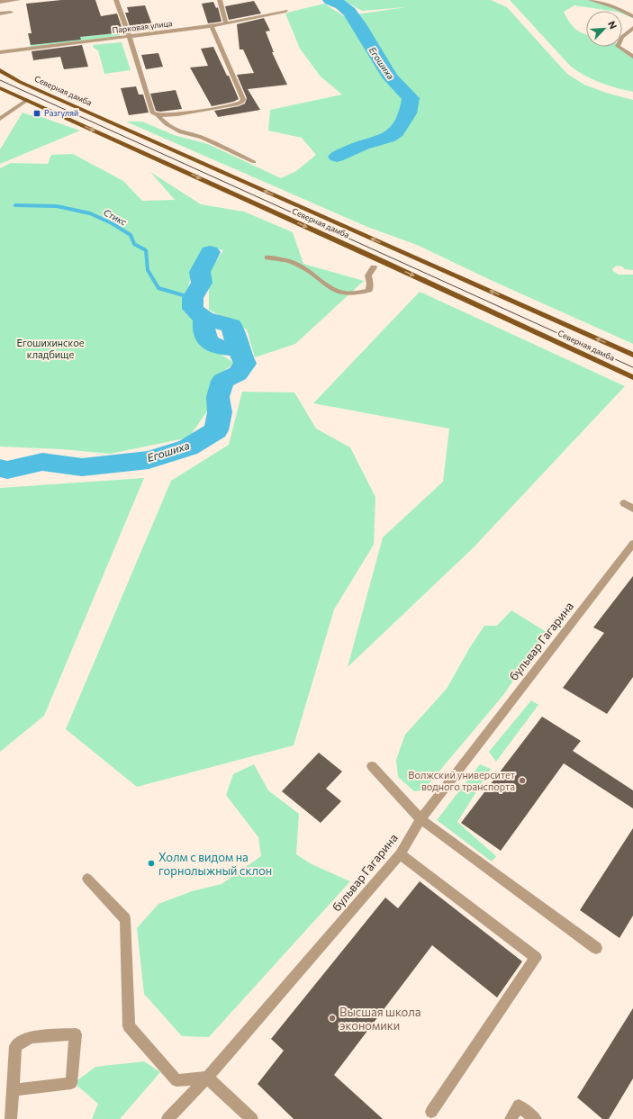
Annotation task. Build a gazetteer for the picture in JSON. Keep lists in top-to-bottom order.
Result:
{
  "streets": {
    "main road": ["Северная дамба"],
    "street": ["Парковая улица", "бульвар Гагарина"]
  },
  "water": ["Егошиха", "Стикс"],
  "parks": ["Егошихинское кладбище"],
  "places": {
    "transit": ["Разгуляй"],
    "other": ["Волжский университет водного транспорта", "Холм с видом на горнолыжный склон", "Высшая школа экономики"]
  },
  "north": "top right"
}
